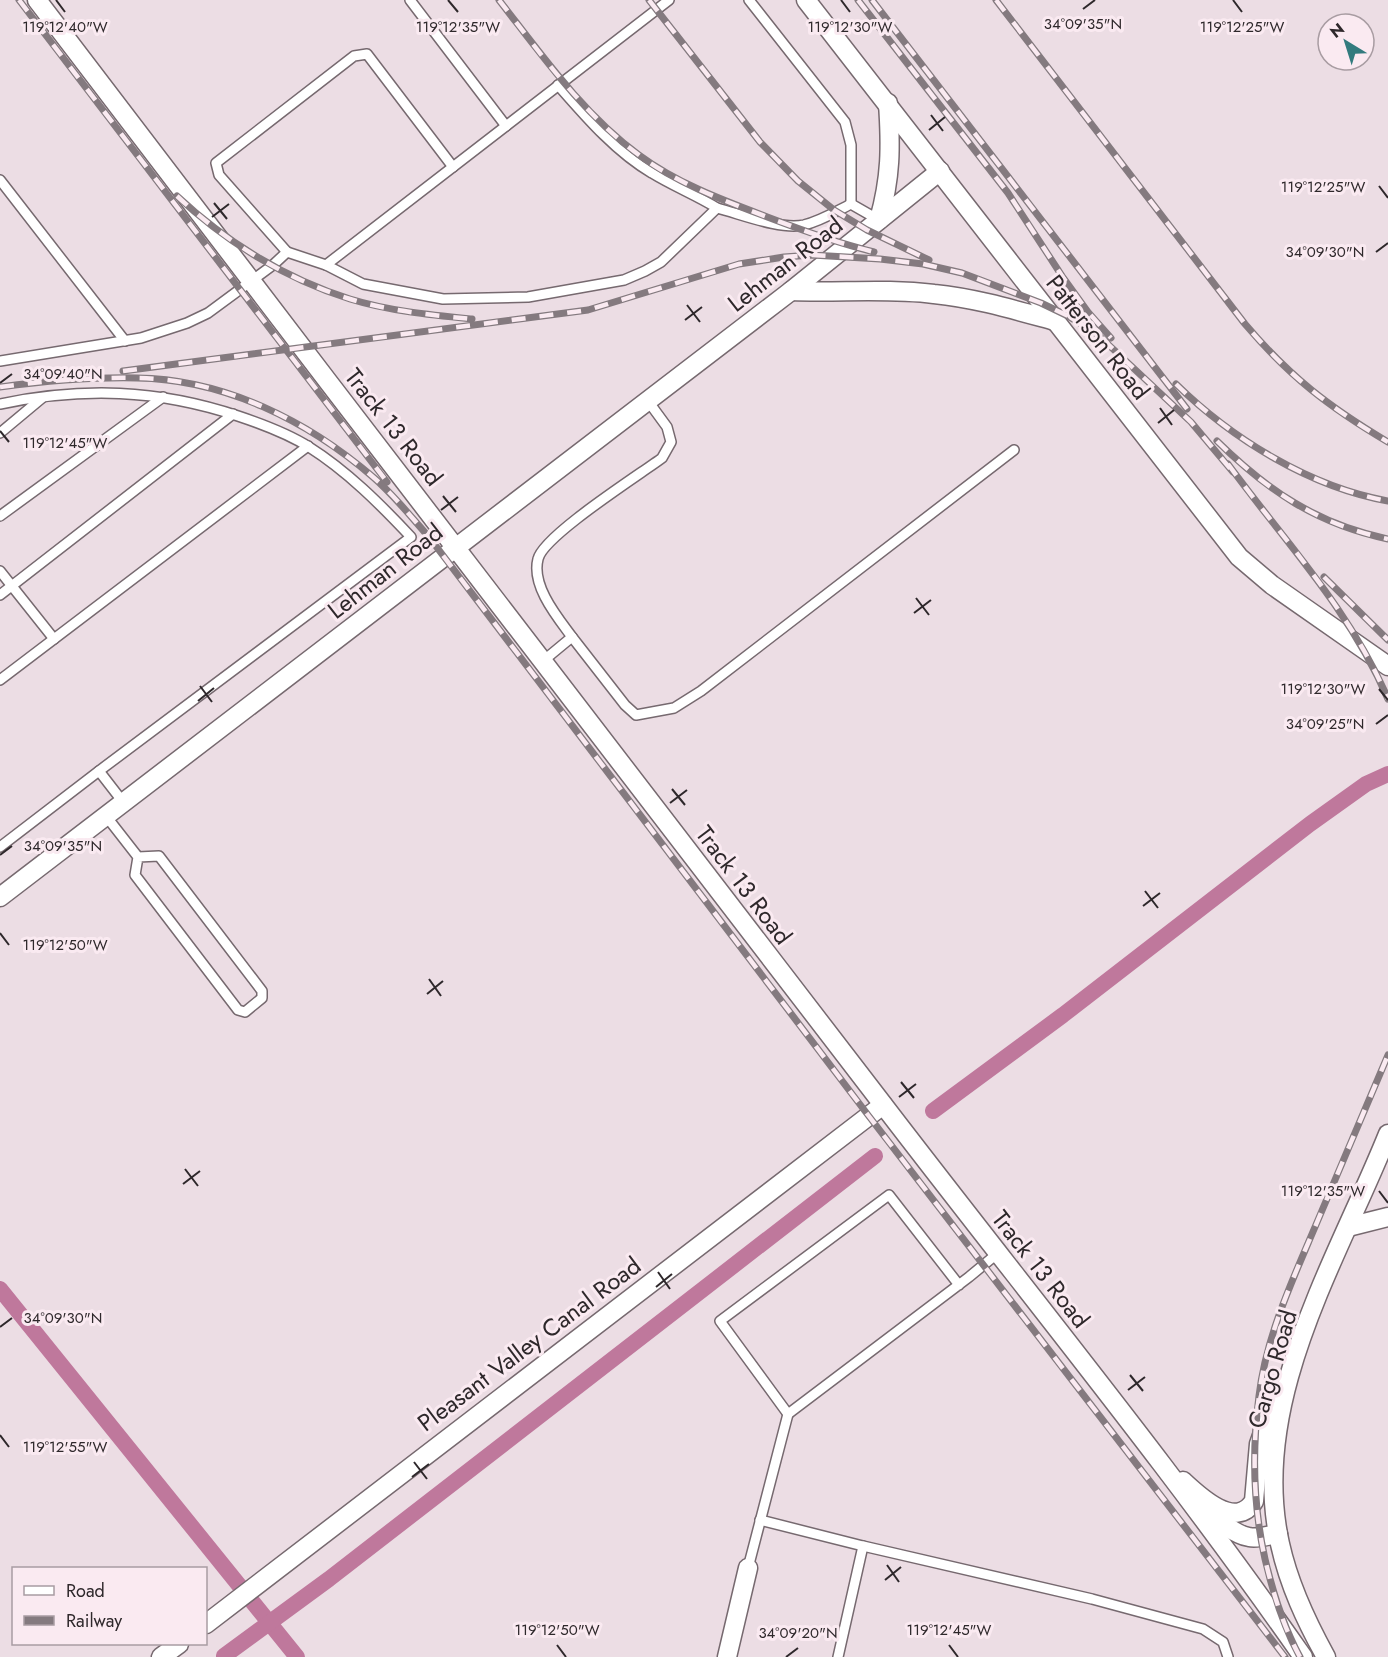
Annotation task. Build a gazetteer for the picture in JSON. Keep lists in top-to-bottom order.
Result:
{
  "streets": {
    "street": [
      "Lehman Road",
      "Patterson Road",
      "Track 13 Road",
      "Pleasant Valley Canal Road",
      "Cargo Road"
    ]
  },
  "crossings": [
    ["Lehman Road", "Patterson Road"],
    ["Lehman Road", "Track 13 Road"],
    ["Track 13 Road", "Pleasant Valley Canal Road"]
  ],
  "legend": ["Road", "Railway"],
  "north": "top left",
  "coordinates": [
    "34°09'35\"N",
    "119°12'35\"W",
    "119°12'25\"W",
    "119°12'40\"W",
    "119°12'30\"W",
    "34°09'30\"N",
    "34°09'40\"N",
    "119°12'45\"W",
    "34°09'25\"N",
    "119°12'50\"W",
    "119°12'55\"W",
    "34°09'20\"N"
  ]
}
